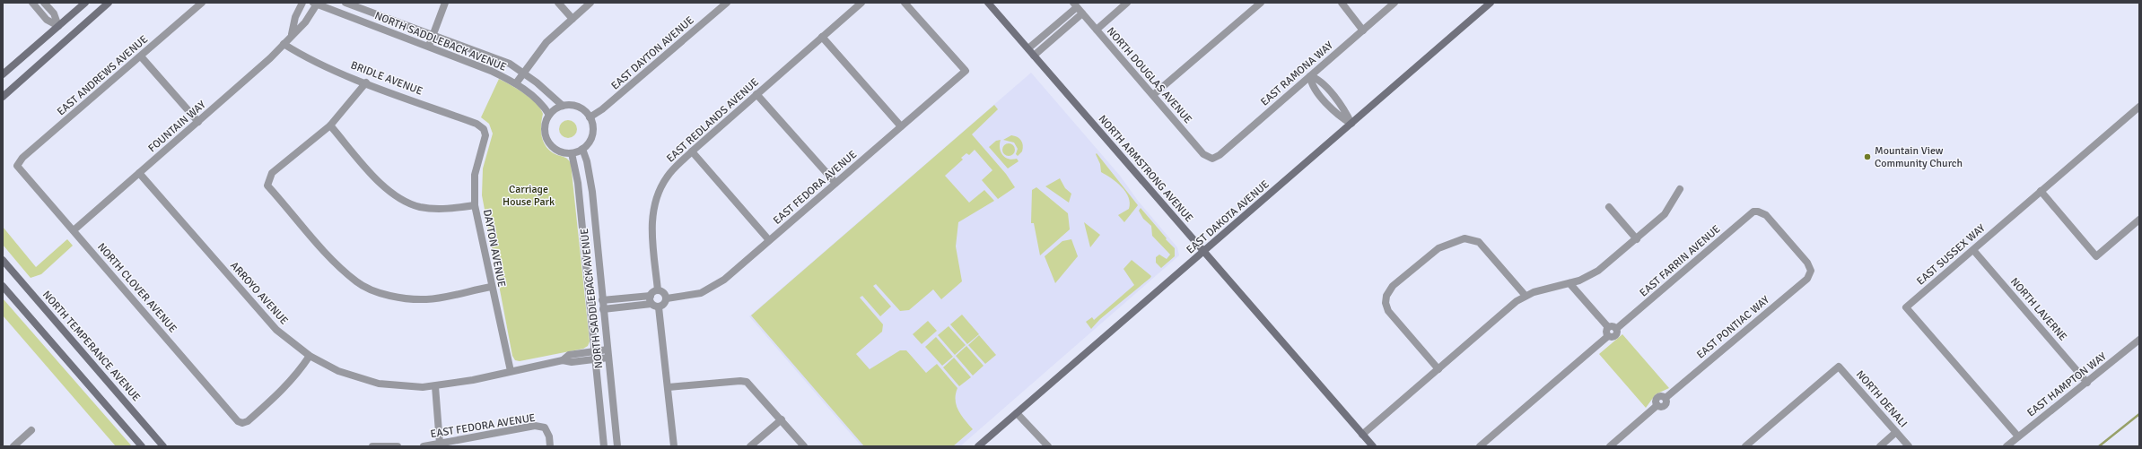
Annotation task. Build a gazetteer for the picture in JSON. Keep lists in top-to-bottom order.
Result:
{
  "streets": {
    "street": [
      "NORTH SADDLEBACK AVENUE",
      "EAST DAYTON AVENUE",
      "EAST RAMONA WAY",
      "EAST ANDREWS AVENUE",
      "NORTH DOUGLAS AVENUE",
      "BRIDLE AVENUE",
      "EAST REDLANDS AVENUE",
      "FOUNTAIN WAY",
      "NORTH ARMSTRONG AVENUE",
      "EAST FEDORA AVENUE",
      "EAST DAKOTA AVENUE",
      "DAYTON AVENUE",
      "EAST SUSSEX WAY",
      "EAST FARRIN AVENUE",
      "NORTH CLOVER AVENUE",
      "ARROYO AVENUE",
      "NORTH LAVERNE",
      "EAST PONTIAC WAY",
      "NORTH TEMPERANCE AVENUE",
      "EAST HAMPTON WAY",
      "NORTH DENALI"
    ]
  },
  "crossings": [
    ["NORTH SADDLEBACK AVENUE", "EAST DAYTON AVENUE"],
    ["NORTH SADDLEBACK AVENUE", "FOUNTAIN WAY"],
    ["NORTH SADDLEBACK AVENUE", "ARROYO AVENUE"],
    ["EAST RAMONA WAY", "NORTH DOUGLAS AVENUE"],
    ["EAST ANDREWS AVENUE", "NORTH CLOVER AVENUE"],
    ["BRIDLE AVENUE", "FOUNTAIN WAY"],
    ["BRIDLE AVENUE", "DAYTON AVENUE"],
    ["EAST REDLANDS AVENUE", "EAST FEDORA AVENUE"],
    ["FOUNTAIN WAY", "NORTH CLOVER AVENUE"],
    ["FOUNTAIN WAY", "ARROYO AVENUE"],
    ["NORTH ARMSTRONG AVENUE", "EAST DAKOTA AVENUE"],
    ["DAYTON AVENUE", "ARROYO AVENUE"],
    ["EAST SUSSEX WAY", "NORTH LAVERNE"],
    ["EAST SUSSEX WAY", "EAST HAMPTON WAY"],
    ["EAST FARRIN AVENUE", "EAST PONTIAC WAY"],
    ["NORTH CLOVER AVENUE", "ARROYO AVENUE"],
    ["NORTH LAVERNE", "EAST HAMPTON WAY"]
  ],
  "parks": ["Carriage House Park"],
  "places": ["Mountain View Community Church"]
}
